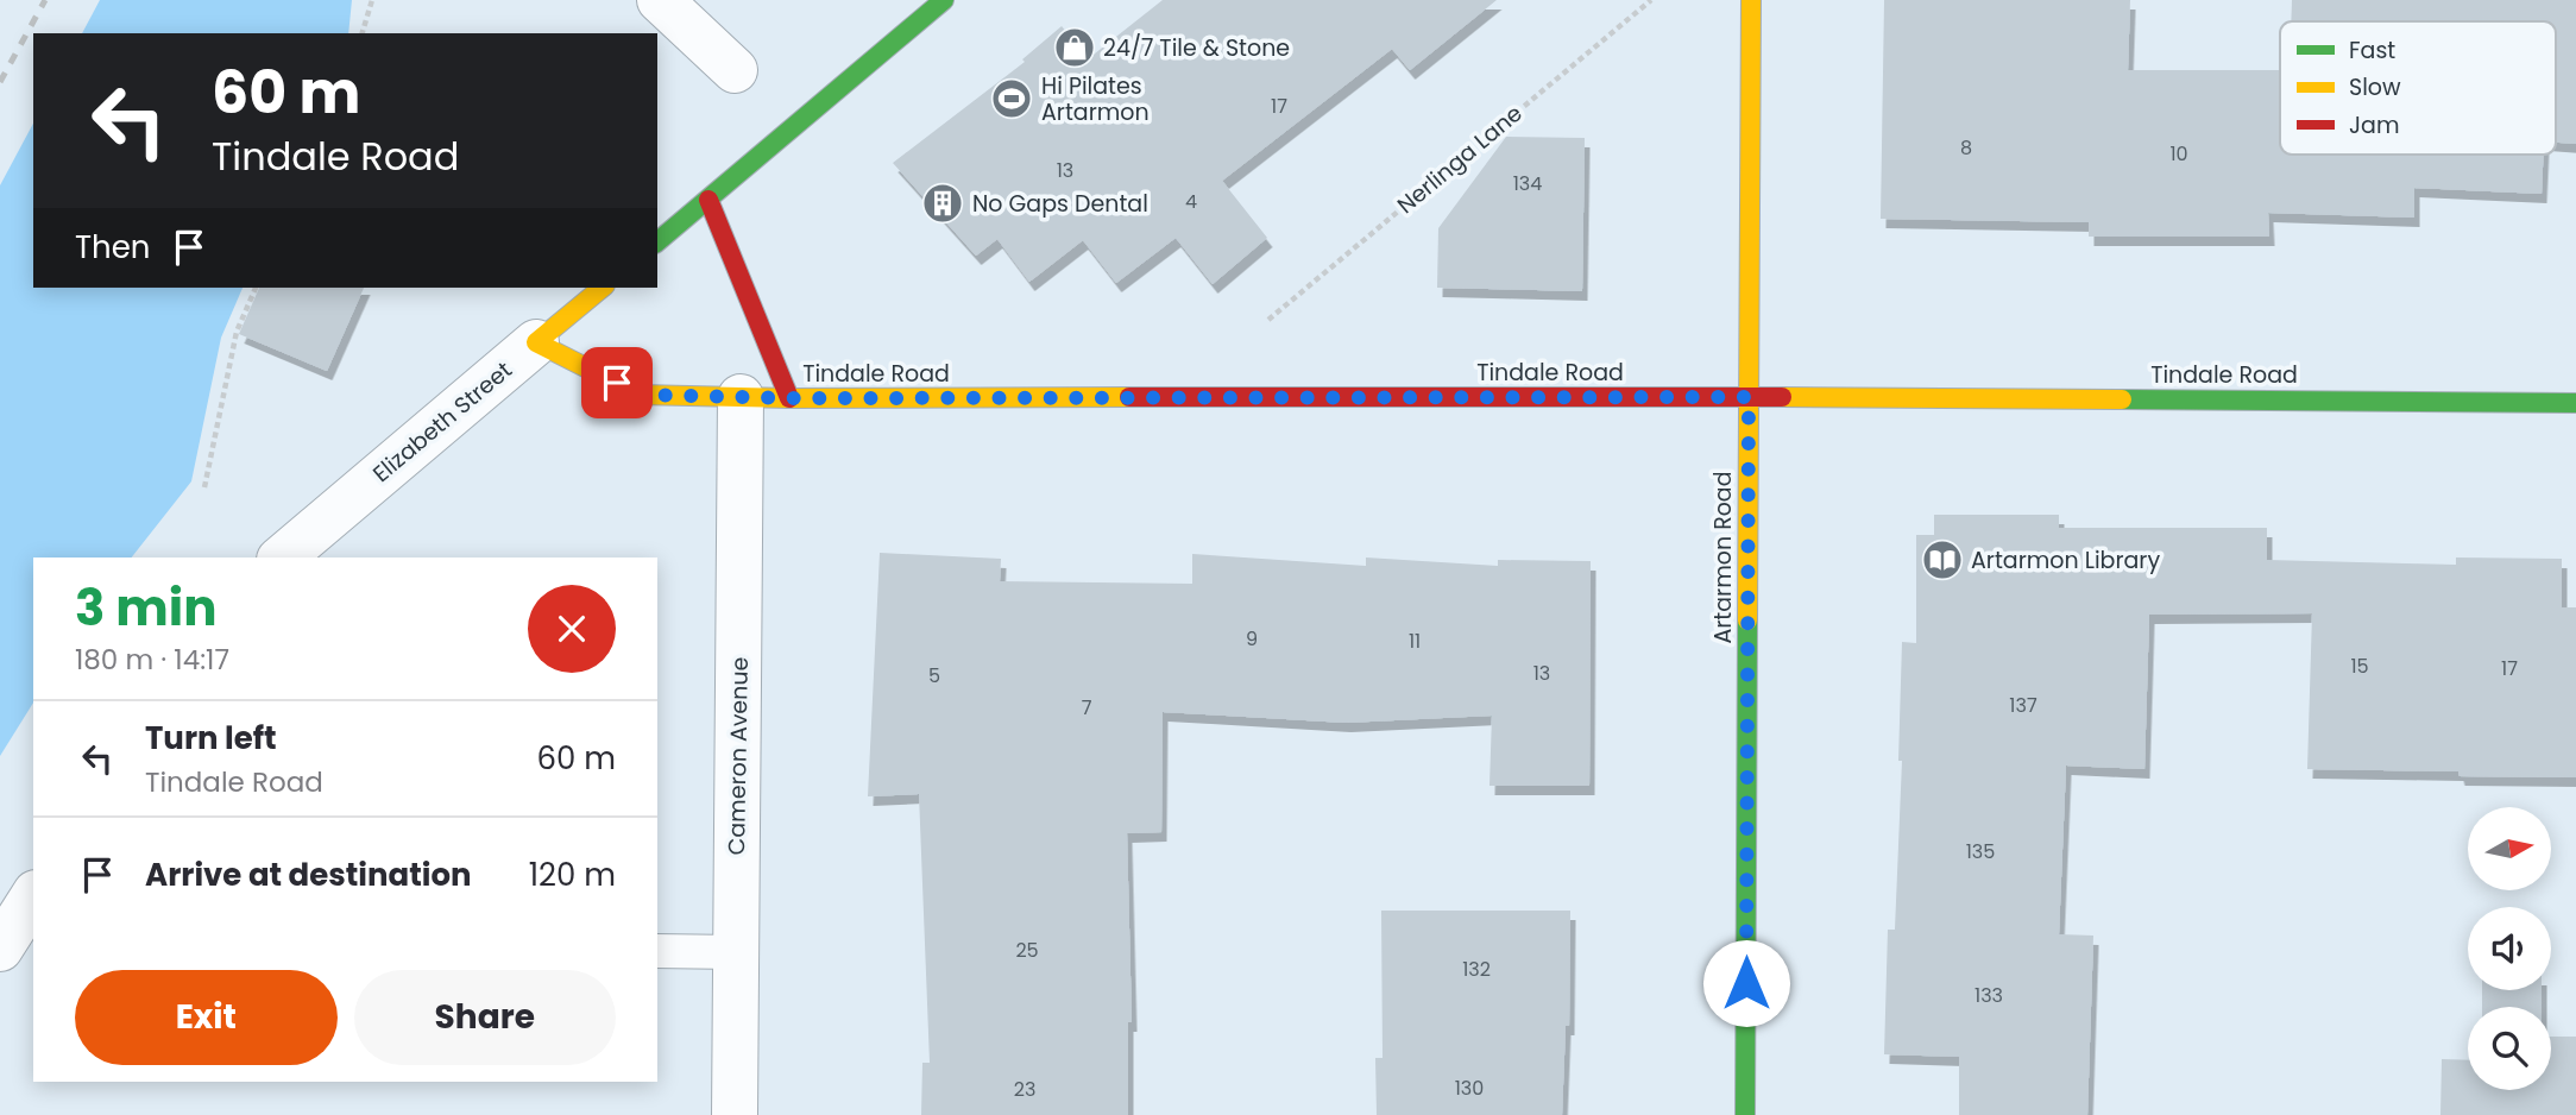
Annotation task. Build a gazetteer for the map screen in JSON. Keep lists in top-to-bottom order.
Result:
{
  "streets": {
    "street": [
      "Tindale Road",
      "Elizabeth Street",
      "Artarmon Road",
      "Cameron Avenue"
    ],
    "path": ["Nerlinga Lane"]
  },
  "crossings": [
    ["Tindale Road", "Elizabeth Street"],
    ["Tindale Road", "Artarmon Road"],
    ["Tindale Road", "Cameron Avenue"]
  ],
  "places": {
    "shop": ["24/7 Tile & Stone"],
    "sports": ["Hi Pilates Artarmon"],
    "building": ["No Gaps Dental"],
    "library": ["Artarmon Library"]
  },
  "house_numbers": [
    "17",
    "8",
    "10",
    "13",
    "134",
    "4",
    "9",
    "11",
    "15",
    "17",
    "13",
    "5",
    "137",
    "7",
    "135",
    "25",
    "132",
    "133",
    "130",
    "23"
  ],
  "legend": ["Fast", "Slow", "Jam"],
  "north": "right",
  "page": {
    "turn": ["60 m", "Tindale Road"],
    "then": "Then",
    "heading": ["3 min", "180 m · 14:17"],
    "list": [
      {
        "name": "Turn left",
        "note": "Tindale Road",
        "value": "60 m"
      },
      {
        "name": "Arrive at destination",
        "value": "120 m"
      }
    ],
    "buttons": ["Exit", "Share"]
  }
}
